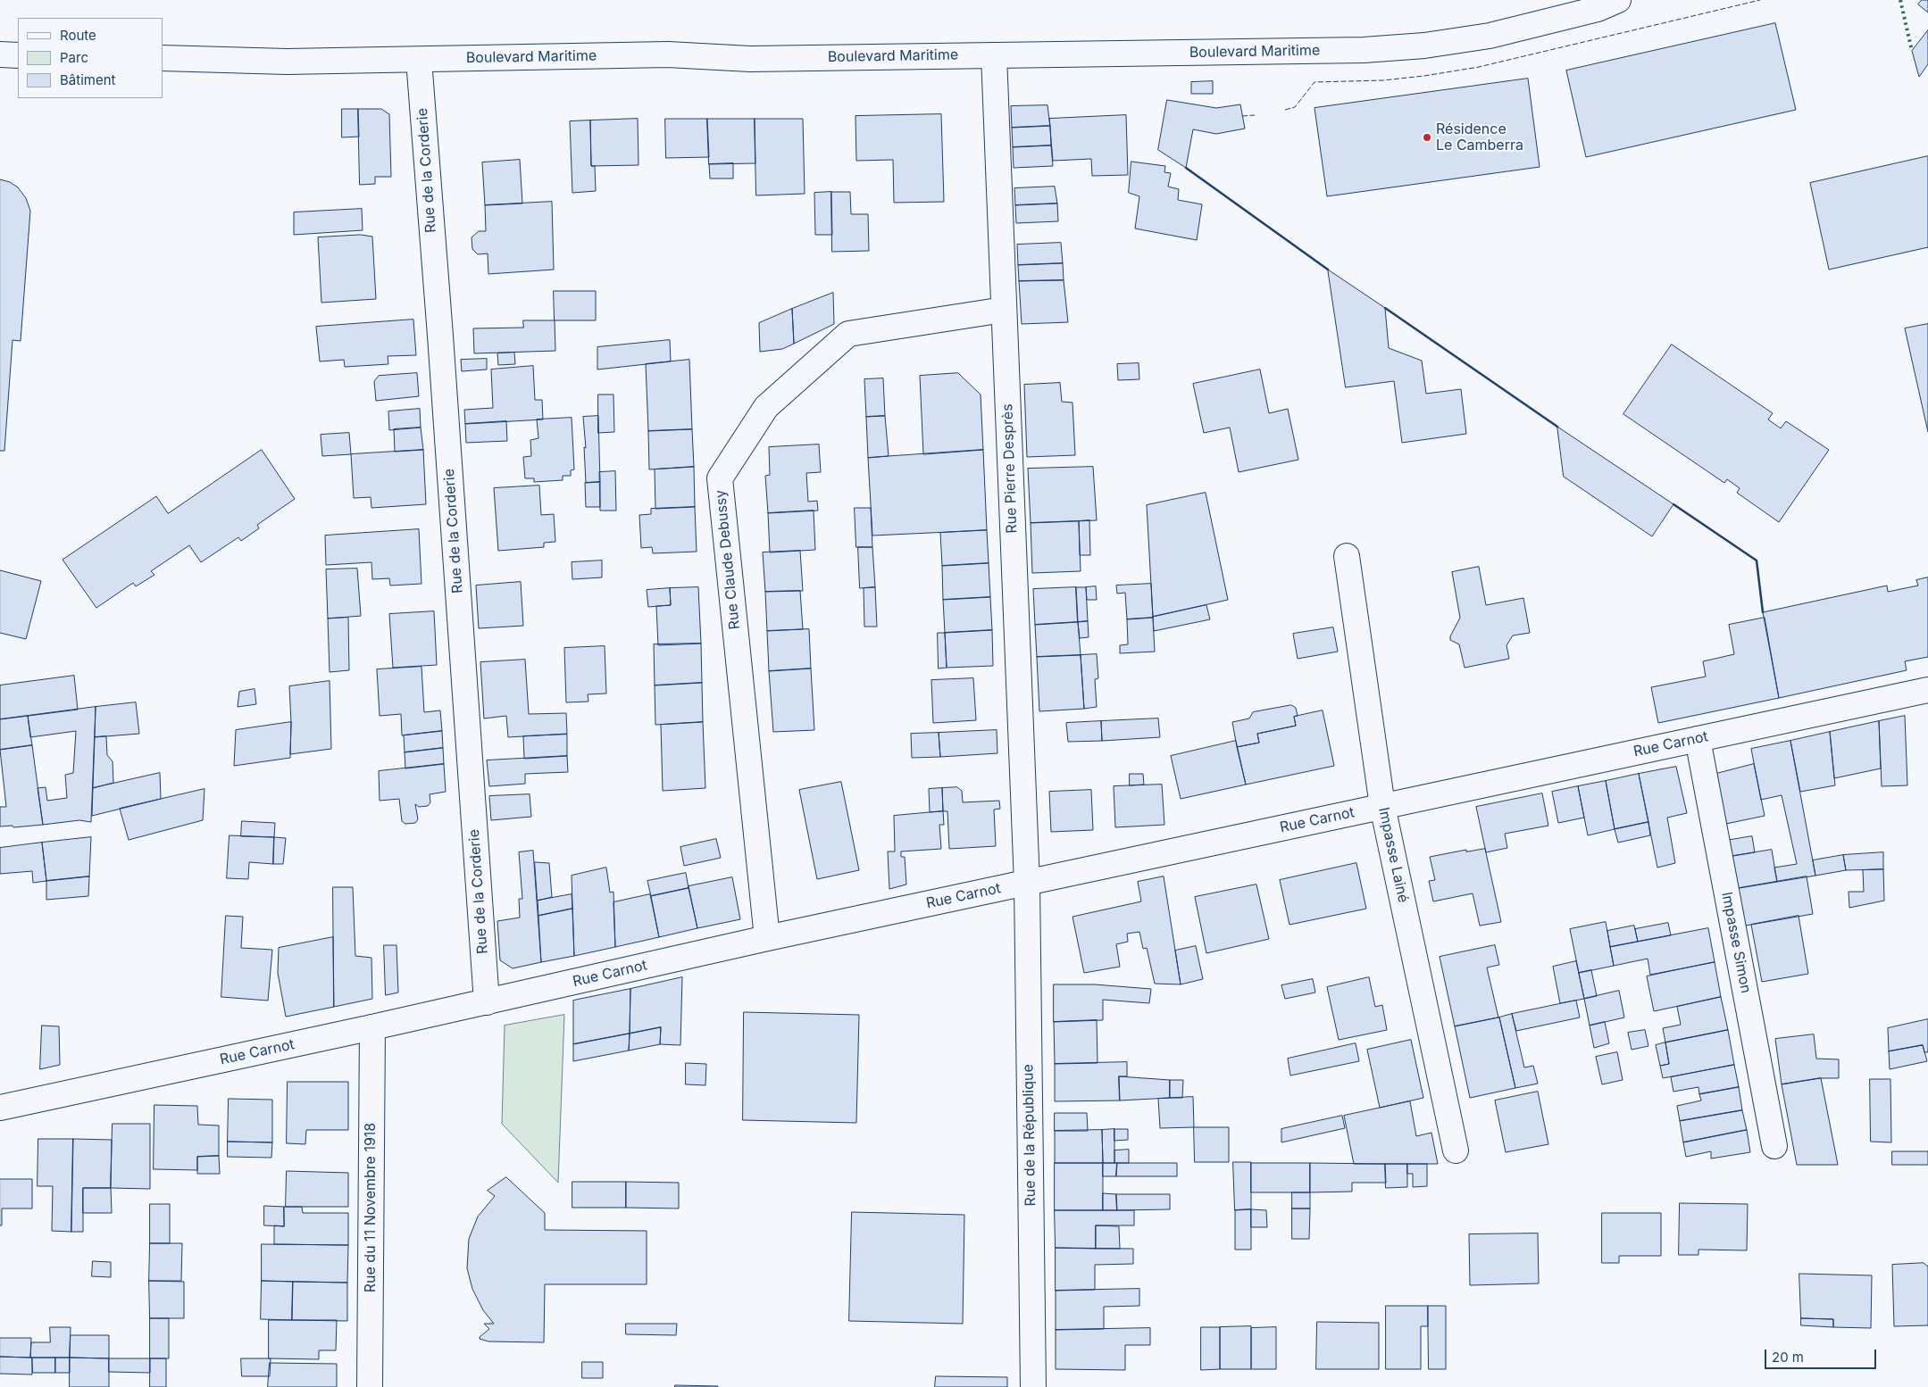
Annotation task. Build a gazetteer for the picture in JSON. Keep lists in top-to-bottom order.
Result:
{
  "streets": {
    "street": [
      "Boulevard Maritime",
      "Rue de la Corderie",
      "Rue Pierre Desprès",
      "Rue Claude Debussy",
      "Rue Carnot",
      "Impasse Lainé",
      "Impasse Simon",
      "Rue de la République",
      "Rue du 11 Novembre 1918"
    ]
  },
  "crossings": [
    ["Boulevard Maritime", "Rue de la Corderie"],
    ["Boulevard Maritime", "Rue Pierre Desprès"],
    ["Rue de la Corderie", "Rue Carnot"],
    ["Rue Pierre Desprès", "Rue Claude Debussy"],
    ["Rue Pierre Desprès", "Rue Carnot"],
    ["Rue Pierre Desprès", "Rue de la République"],
    ["Rue Claude Debussy", "Rue Carnot"],
    ["Rue Carnot", "Impasse Lainé"],
    ["Rue Carnot", "Impasse Simon"],
    ["Rue Carnot", "Rue de la République"],
    ["Rue Carnot", "Rue du 11 Novembre 1918"]
  ],
  "places": ["Résidence Le Camberra"],
  "legend": ["Route", "Parc", "Bâtiment"],
  "scale_bar": "20 m"
}
